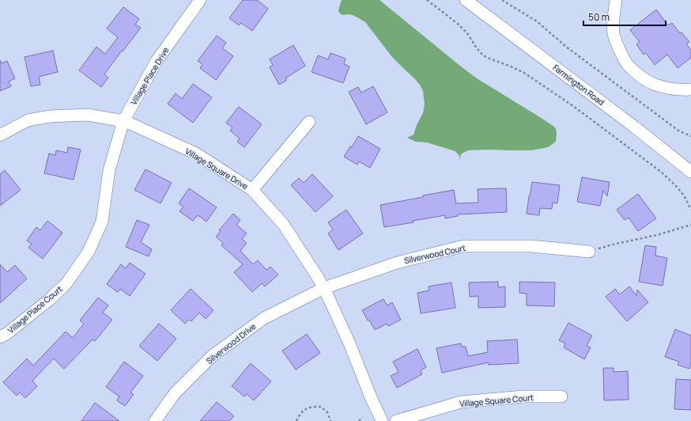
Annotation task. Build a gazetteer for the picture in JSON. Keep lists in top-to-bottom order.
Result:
{
  "streets": {
    "street": [
      "Village Place Drive",
      "Farmington Road",
      "Village Square Drive",
      "Silverwood Court",
      "Village Place Court",
      "Silverwood Drive",
      "Village Square Court"
    ]
  },
  "crossings": [
    ["Village Place Drive", "Village Square Drive"],
    ["Village Place Drive", "Village Place Court"],
    ["Village Square Drive", "Silverwood Court"],
    ["Village Square Drive", "Village Place Court"],
    ["Village Square Drive", "Silverwood Drive"],
    ["Silverwood Court", "Silverwood Drive"]
  ],
  "scale_bar": "50 m"
}
